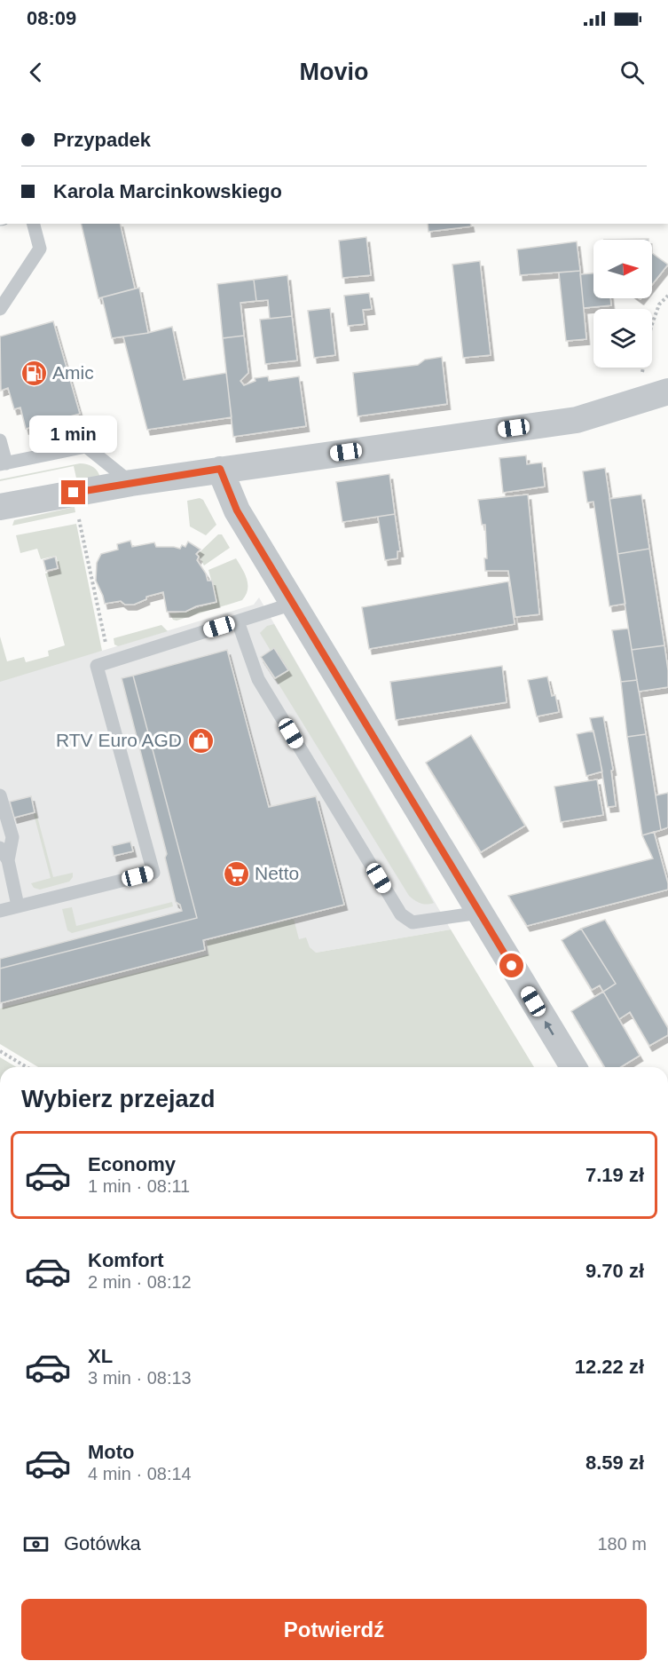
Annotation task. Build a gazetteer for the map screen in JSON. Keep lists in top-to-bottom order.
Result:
{
  "places": {
    "fuel station": ["Amic"],
    "shop": ["RTV Euro AGD"],
    "supermarket": ["Netto"]
  },
  "north": "right",
  "page": {
    "status": "08:09",
    "header": "Movio",
    "banner": ["Przypadek", "Karola Marcinkowskiego"],
    "bubble": "1 min",
    "heading": "Wybierz przejazd",
    "list": [
      {
        "name": "Economy",
        "note": "1 min · 08:11",
        "value": "7.19 zł"
      },
      {
        "name": "Komfort",
        "note": "2 min · 08:12",
        "value": "9.70 zł"
      },
      {
        "name": "XL",
        "note": "3 min · 08:13",
        "value": "12.22 zł"
      },
      {
        "name": "Moto",
        "note": "4 min · 08:14",
        "value": "8.59 zł"
      }
    ],
    "pay": ["Gotówka", "180 m"],
    "buttons": "Potwierdź"
  }
}
